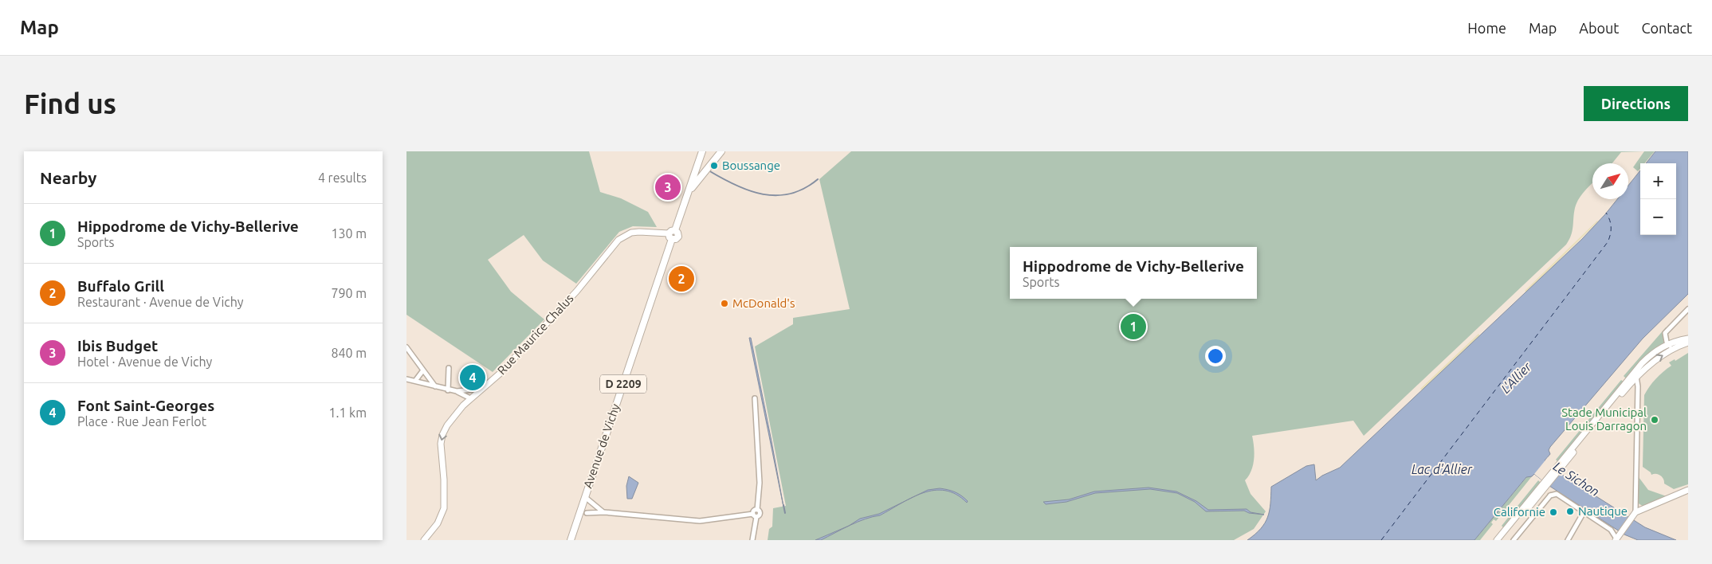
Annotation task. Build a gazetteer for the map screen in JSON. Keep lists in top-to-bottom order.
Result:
{
  "streets": {
    "main road": ["Rue Maurice Chalus", "D 2209", "Avenue de Vichy"]
  },
  "crossings": [
    ["Rue Maurice Chalus", "Avenue de Vichy"]
  ],
  "water": ["L'Allier", "Lac d'Allier", "Le Sichon"],
  "places": [
    "Boussange",
    "McDonald's",
    "Stade Municipal Louis Darragon",
    "Nautique",
    "Californie"
  ],
  "north": "top right",
  "page": {
    "header": "Map",
    "nav": [
      "Home",
      "Map",
      "About",
      "Contact"
    ],
    "buttons": "Directions",
    "title": "Find us",
    "heading": ["Nearby", "4 results"],
    "map_buttons": ["+", "−"],
    "pins": [
      "3",
      "2",
      "1",
      "4"
    ],
    "list": [
      {
        "mark": "1",
        "name": "Hippodrome de Vichy-Bellerive",
        "note": "Sports",
        "value": "130 m"
      },
      {
        "mark": "2",
        "name": "Buffalo Grill",
        "note": "Restaurant · Avenue de Vichy",
        "value": "790 m"
      },
      {
        "mark": "3",
        "name": "Ibis Budget",
        "note": "Hotel · Avenue de Vichy",
        "value": "840 m"
      },
      {
        "mark": "4",
        "name": "Font Saint-Georges",
        "note": "Place · Rue Jean Ferlot",
        "value": "1.1 km"
      }
    ],
    "popup": ["Hippodrome de Vichy-Bellerive", "Sports"]
  }
}
